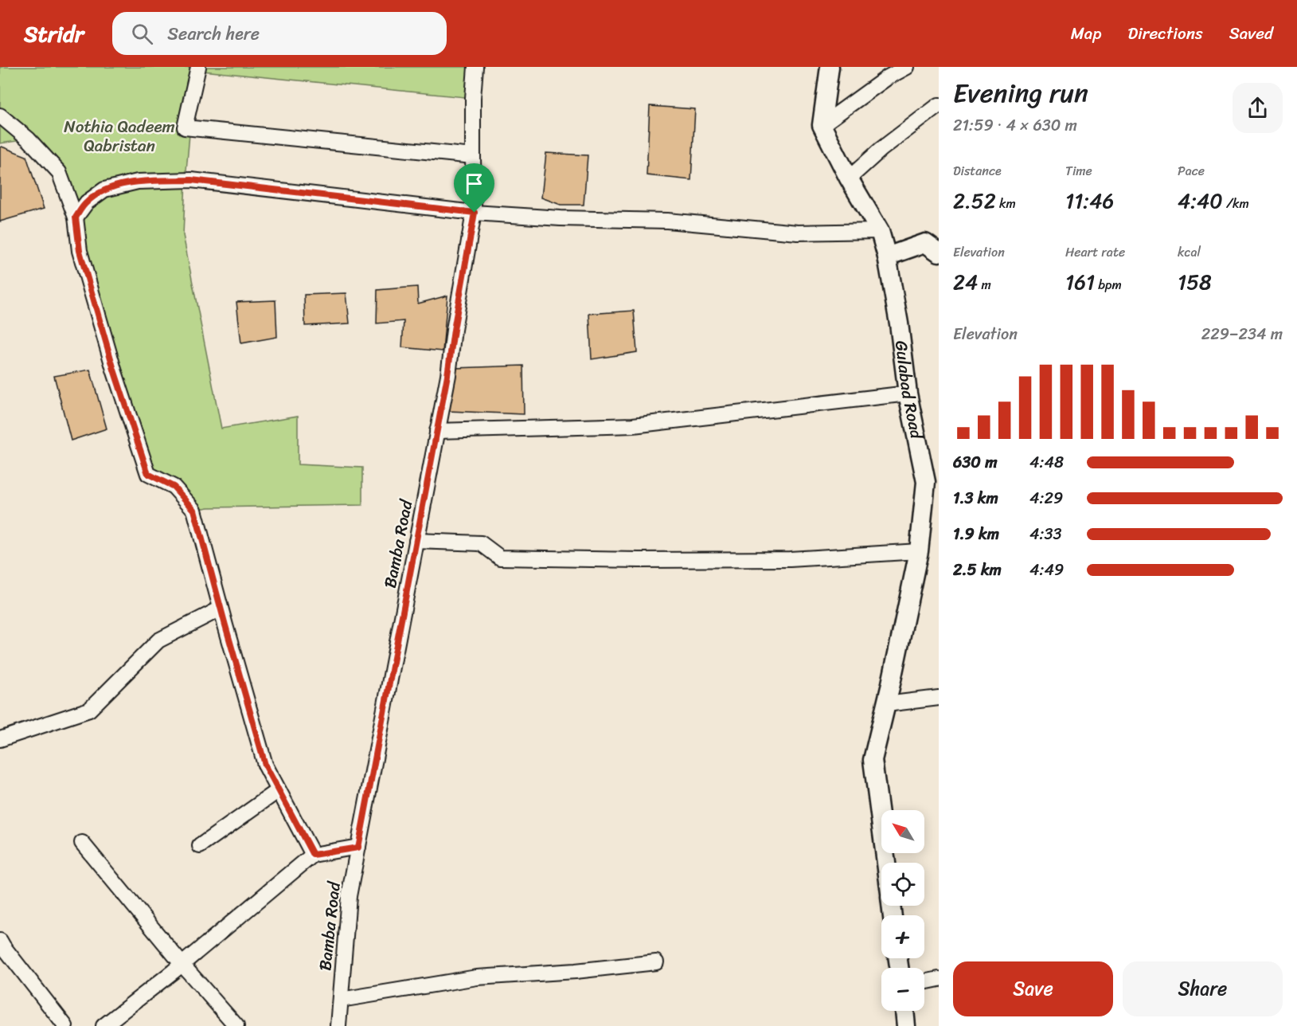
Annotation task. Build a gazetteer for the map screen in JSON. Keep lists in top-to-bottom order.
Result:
{
  "streets": {
    "street": ["Gulabad Road", "Bamba Road"]
  },
  "parks": ["Nothia Qadeem Qabristan"],
  "north": "top left",
  "page": {
    "header": "Stridr",
    "search": "Search here",
    "nav": ["Map", "Directions", "Saved"],
    "heading": ["Evening run", "21:59 · 4 × 630 m"],
    "stats": [
      ["Distance", "2.52 km"],
      ["Time", "11:46"],
      ["Pace", "4:40 /km"],
      ["Elevation", "24 m"],
      ["Heart rate", "161 bpm"],
      ["kcal", "158"]
    ],
    "chart": ["Elevation", "229–234 m"],
    "list": [
      {
        "name": "630 m",
        "note": "4:48"
      },
      {
        "name": "1.3 km",
        "note": "4:29"
      },
      {
        "name": "1.9 km",
        "note": "4:33"
      },
      {
        "name": "2.5 km",
        "note": "4:49"
      }
    ],
    "map_buttons": ["+", "−"],
    "buttons": ["Save", "Share"]
  }
}
